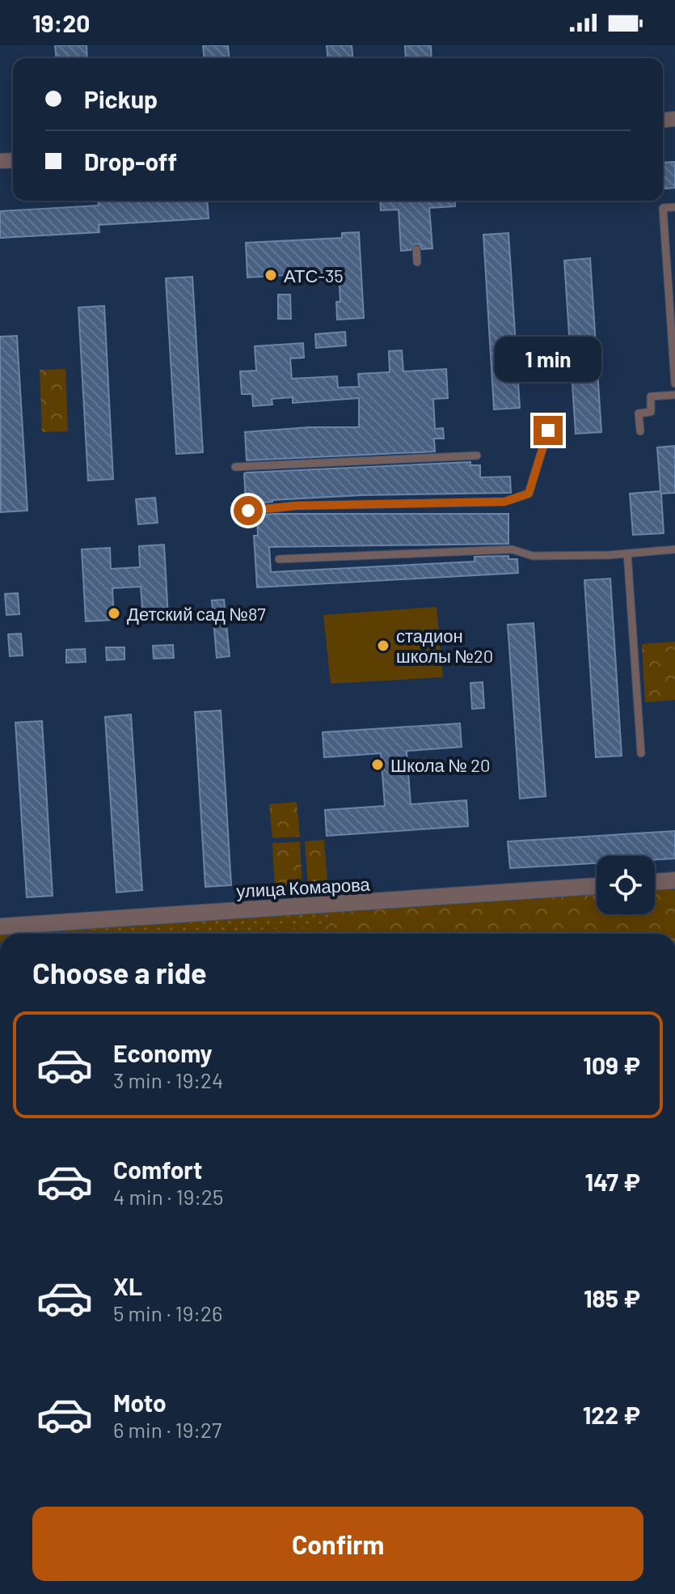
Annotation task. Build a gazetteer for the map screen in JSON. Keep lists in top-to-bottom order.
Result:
{
  "streets": {
    "street": ["улица Комарова"]
  },
  "places": [
    "АТС-35",
    "Детский сад №87",
    "стадион школы №20",
    "Школа № 20"
  ],
  "page": {
    "status": "19:20",
    "banner": ["Pickup", "Drop-off"],
    "bubble": "1 min",
    "heading": "Choose a ride",
    "list": [
      {
        "name": "Economy",
        "note": "3 min · 19:24",
        "value": "109 ₽"
      },
      {
        "name": "Comfort",
        "note": "4 min · 19:25",
        "value": "147 ₽"
      },
      {
        "name": "XL",
        "note": "5 min · 19:26",
        "value": "185 ₽"
      },
      {
        "name": "Moto",
        "note": "6 min · 19:27",
        "value": "122 ₽"
      }
    ],
    "buttons": "Confirm"
  }
}
